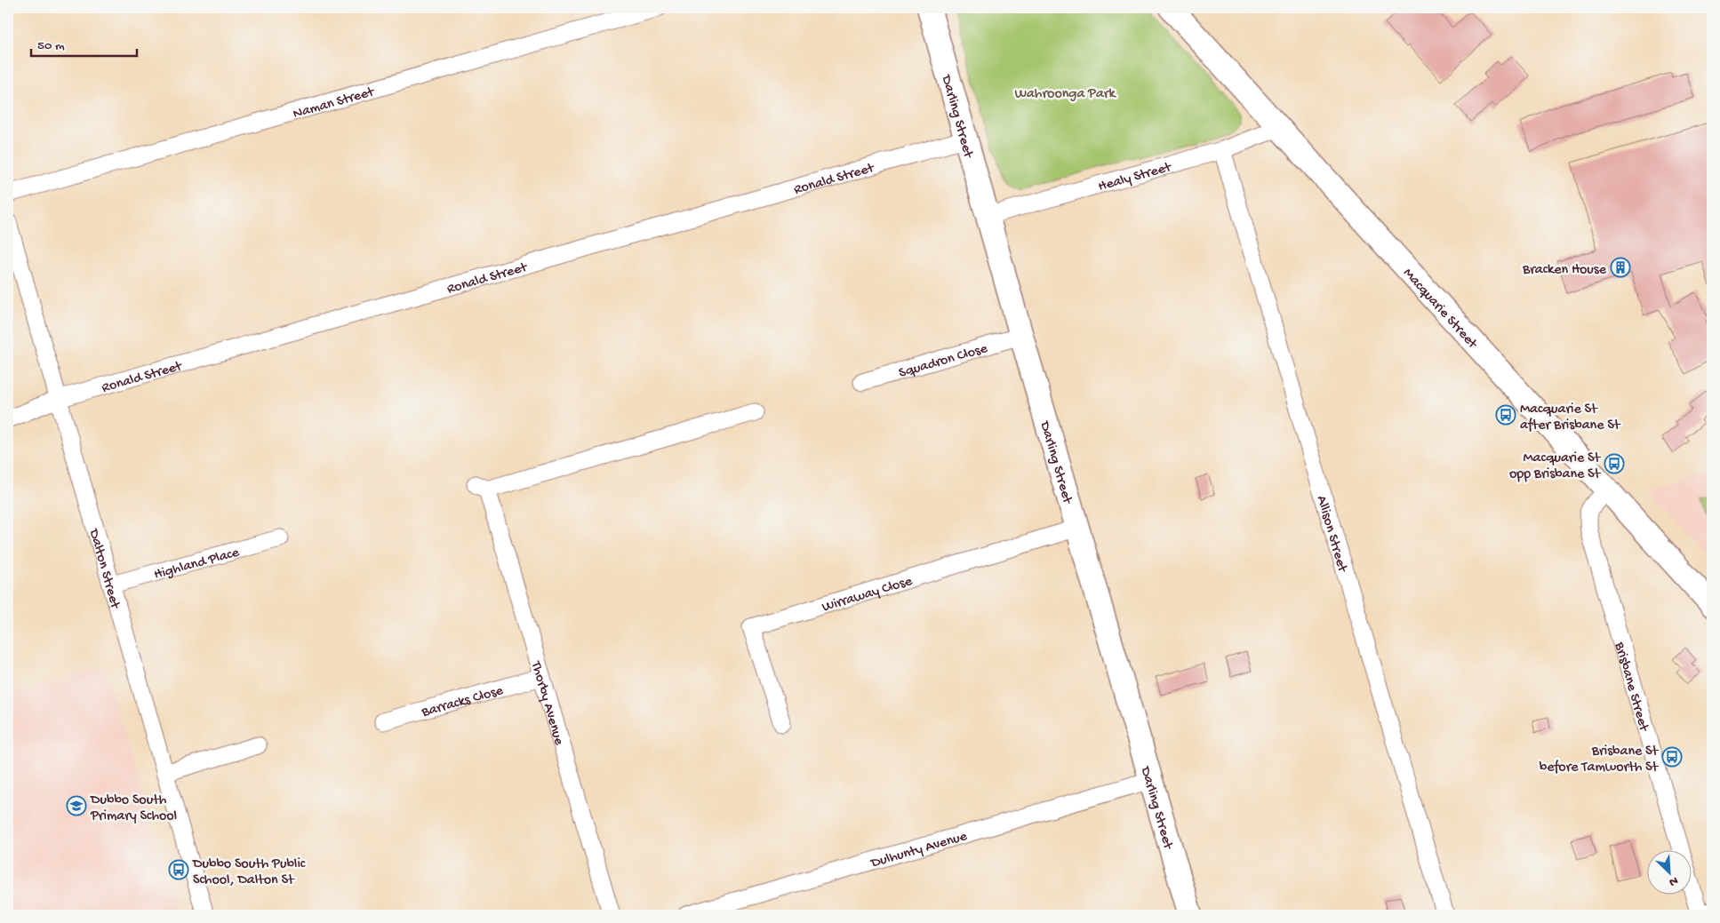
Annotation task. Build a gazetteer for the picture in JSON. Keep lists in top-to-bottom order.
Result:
{
  "streets": {
    "street": [
      "Naman Street",
      "Darling Street",
      "Healy Street",
      "Ronald Street",
      "Macquarie Street",
      "Squadron Close",
      "Allison Street",
      "Highland Place",
      "Dalton Street",
      "Wirraway Close",
      "Brisbane Street",
      "Barracks Close",
      "Thorby Avenue",
      "Dulhunty Avenue"
    ]
  },
  "crossings": [
    ["Darling Street", "Healy Street"],
    ["Darling Street", "Ronald Street"],
    ["Darling Street", "Squadron Close"],
    ["Darling Street", "Wirraway Close"],
    ["Darling Street", "Dulhunty Avenue"],
    ["Healy Street", "Macquarie Street"],
    ["Healy Street", "Allison Street"],
    ["Ronald Street", "Dalton Street"],
    ["Macquarie Street", "Brisbane Street"],
    ["Highland Place", "Dalton Street"],
    ["Barracks Close", "Thorby Avenue"]
  ],
  "parks": ["Wahroonga Park"],
  "places": {
    "building": ["Bracken House"],
    "bus stop": [
      "Macquarie St after Brisbane St",
      "Macquarie St opp Brisbane St",
      "Brisbane St before Tamworth St",
      "Dubbo South Public School, Dalton St"
    ],
    "school or university": ["Dubbo South Primary School"]
  },
  "scale_bar": "50 m",
  "north": "bottom right"
}
